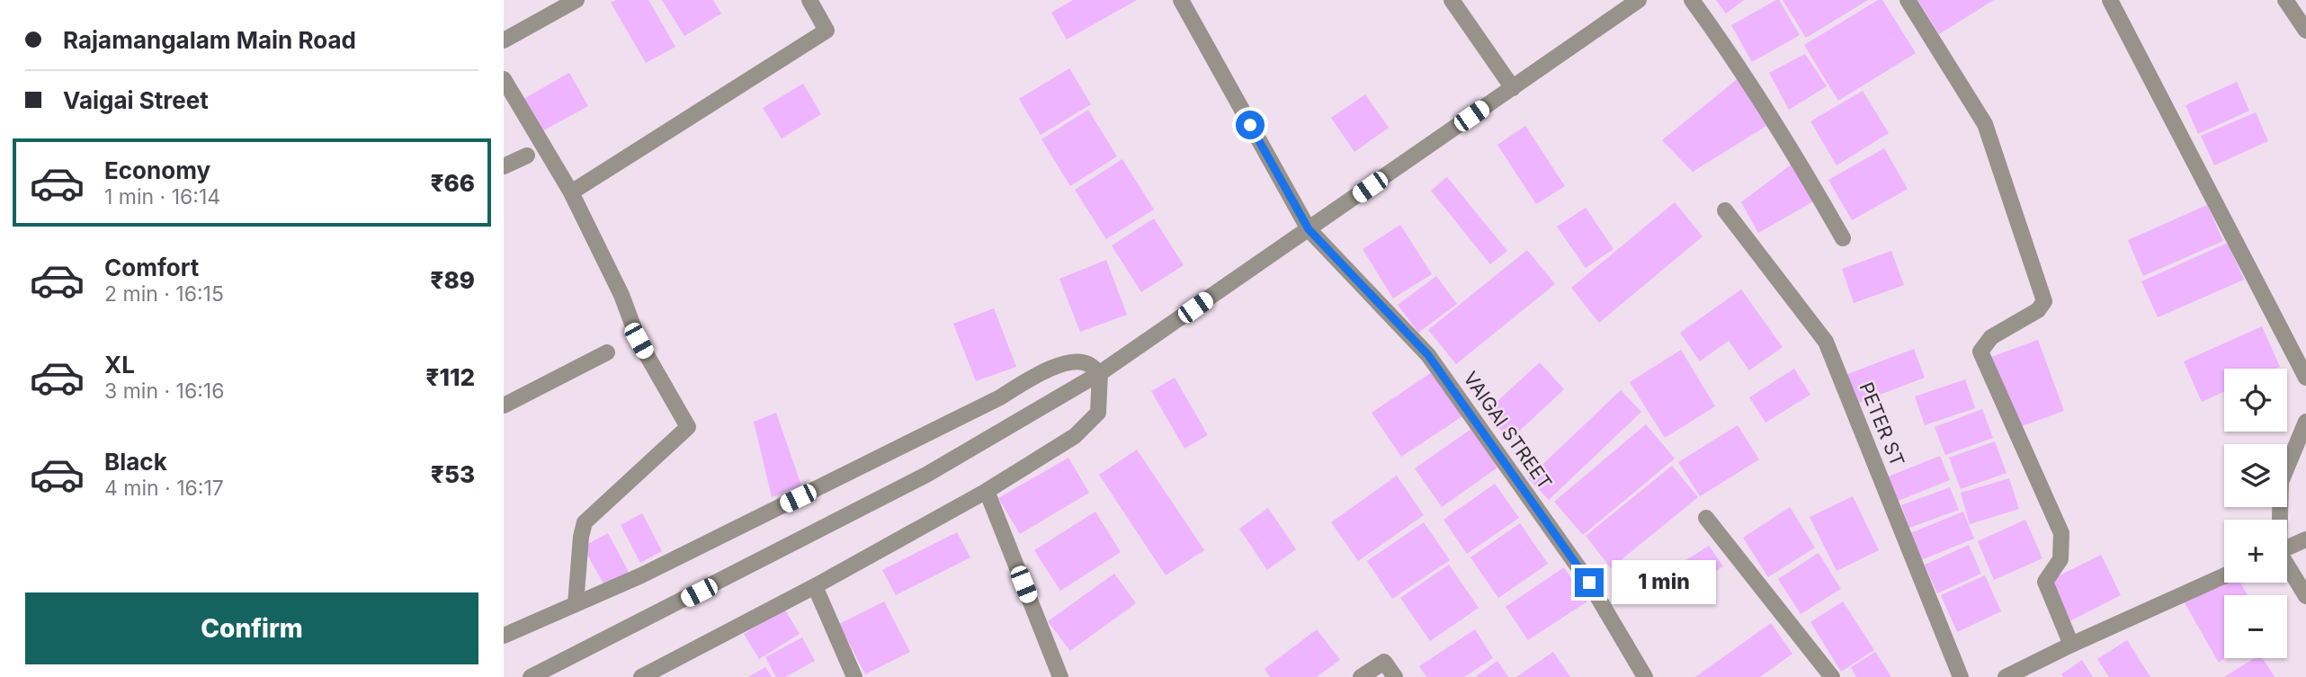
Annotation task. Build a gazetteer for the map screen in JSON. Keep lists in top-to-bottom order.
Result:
{
  "streets": {
    "street": ["PETER ST", "VAIGAI STREET"]
  },
  "page": {
    "banner": ["Rajamangalam Main Road", "Vaigai Street"],
    "list": [
      {
        "name": "Economy",
        "note": "1 min · 16:14",
        "value": "₹66"
      },
      {
        "name": "Comfort",
        "note": "2 min · 16:15",
        "value": "₹89"
      },
      {
        "name": "XL",
        "note": "3 min · 16:16",
        "value": "₹112"
      },
      {
        "name": "Black",
        "note": "4 min · 16:17",
        "value": "₹53"
      }
    ],
    "map_buttons": ["+", "−"],
    "bubble": "1 min",
    "buttons": "Confirm"
  }
}
